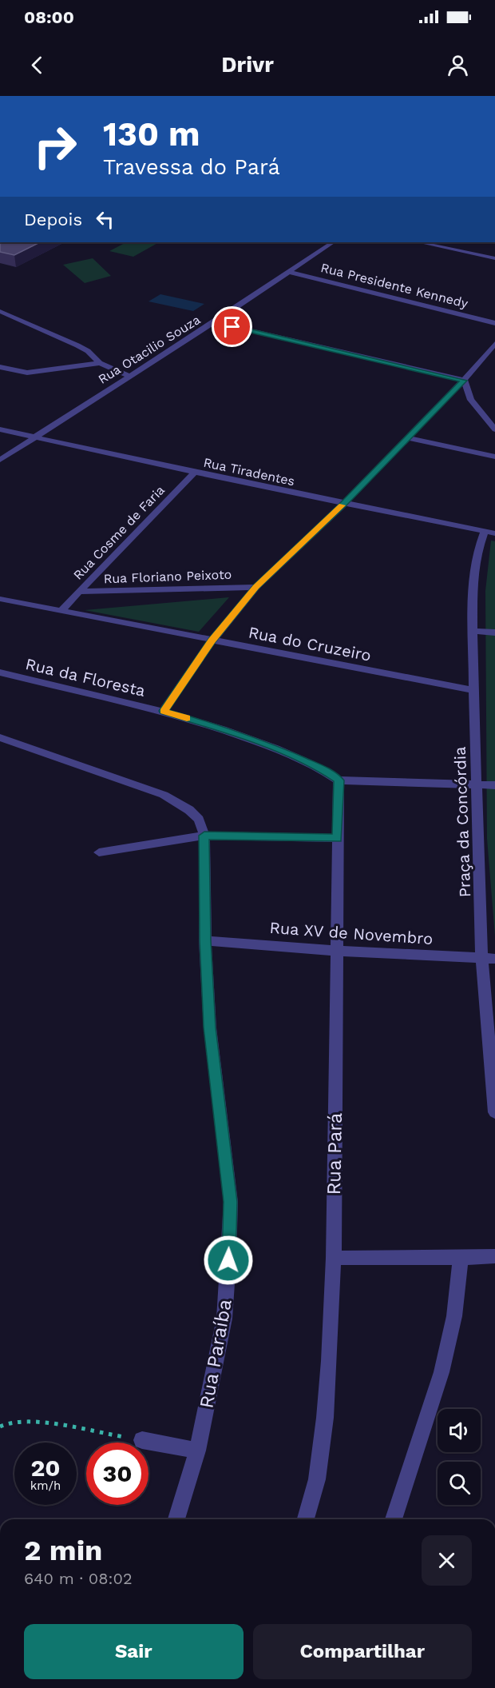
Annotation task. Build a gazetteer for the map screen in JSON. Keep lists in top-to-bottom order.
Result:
{
  "streets": {
    "street": [
      "Rua Presidente Kennedy",
      "Rua Otacilio Souza",
      "Rua Tiradentes",
      "Rua Cosme de Faria",
      "Rua Floriano Peixoto",
      "Rua do Cruzeiro",
      "Rua da Floresta",
      "Praça da Concórdia",
      "Rua XV de Novembro",
      "Rua Pará",
      "Rua Paraíba"
    ]
  },
  "crossings": [
    ["Rua Presidente Kennedy", "Rua Otacilio Souza"],
    ["Rua Otacilio Souza", "Rua Tiradentes"],
    ["Rua Tiradentes", "Rua Cosme de Faria"],
    ["Rua Tiradentes", "Rua Floriano Peixoto"],
    ["Rua Tiradentes", "Praça da Concórdia"],
    ["Rua Cosme de Faria", "Rua Floriano Peixoto"],
    ["Rua Cosme de Faria", "Rua do Cruzeiro"],
    ["Rua Floriano Peixoto", "Rua do Cruzeiro"],
    ["Rua Floriano Peixoto", "Rua da Floresta"],
    ["Rua do Cruzeiro", "Praça da Concórdia"],
    ["Rua da Floresta", "Rua Pará"],
    ["Praça da Concórdia", "Rua XV de Novembro"],
    ["Rua XV de Novembro", "Rua Pará"],
    ["Rua XV de Novembro", "Rua Paraíba"]
  ],
  "page": {
    "status": "08:00",
    "header": "Drivr",
    "turn": ["130 m", "Travessa do Pará"],
    "then": "Depois",
    "speed": "20 km/h",
    "limit": "30",
    "heading": ["2 min", "640 m · 08:02"],
    "buttons": ["Sair", "Compartilhar"]
  }
}
